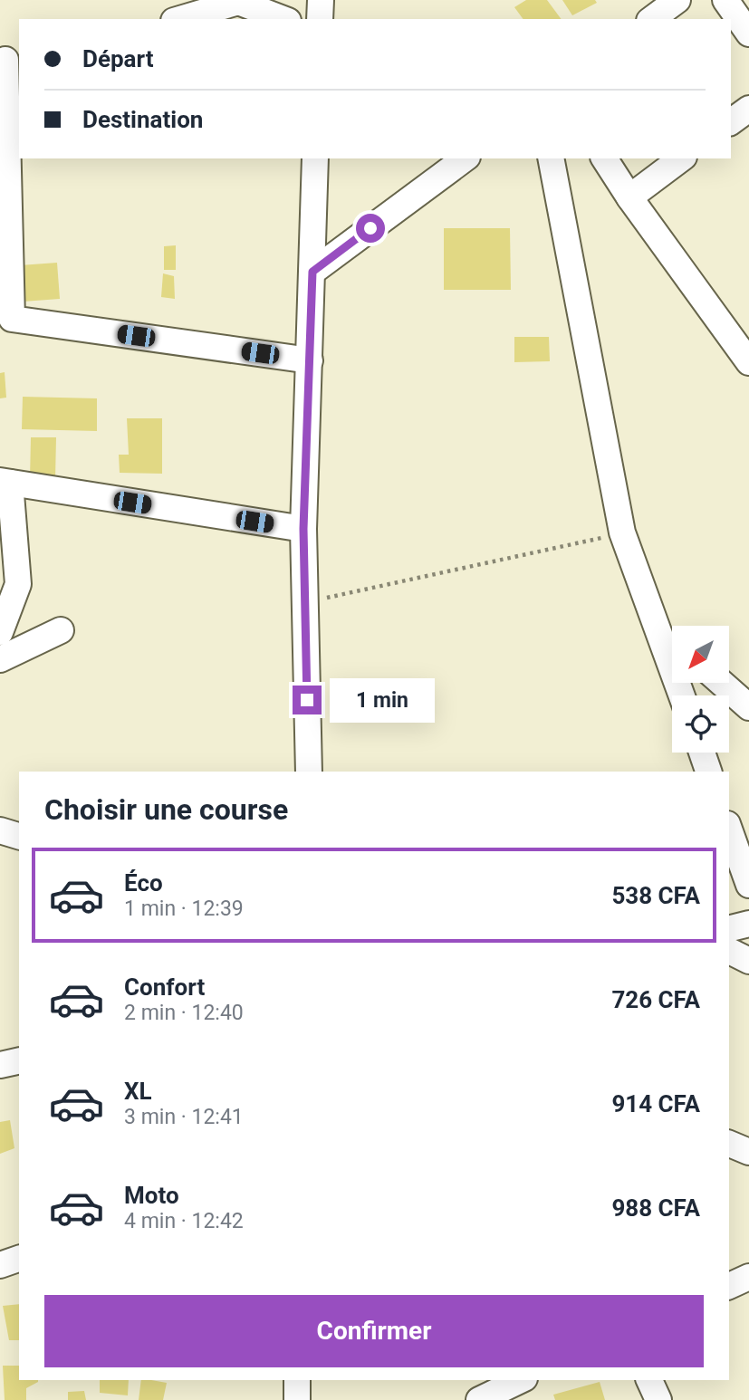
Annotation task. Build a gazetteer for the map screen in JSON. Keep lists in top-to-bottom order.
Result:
{
  "north": "bottom left",
  "page": {
    "banner": ["Départ", "Destination"],
    "bubble": "1 min",
    "heading": "Choisir une course",
    "list": [
      {
        "name": "Éco",
        "note": "1 min · 12:39",
        "value": "538 CFA"
      },
      {
        "name": "Confort",
        "note": "2 min · 12:40",
        "value": "726 CFA"
      },
      {
        "name": "XL",
        "note": "3 min · 12:41",
        "value": "914 CFA"
      },
      {
        "name": "Moto",
        "note": "4 min · 12:42",
        "value": "988 CFA"
      }
    ],
    "buttons": "Confirmer"
  }
}
